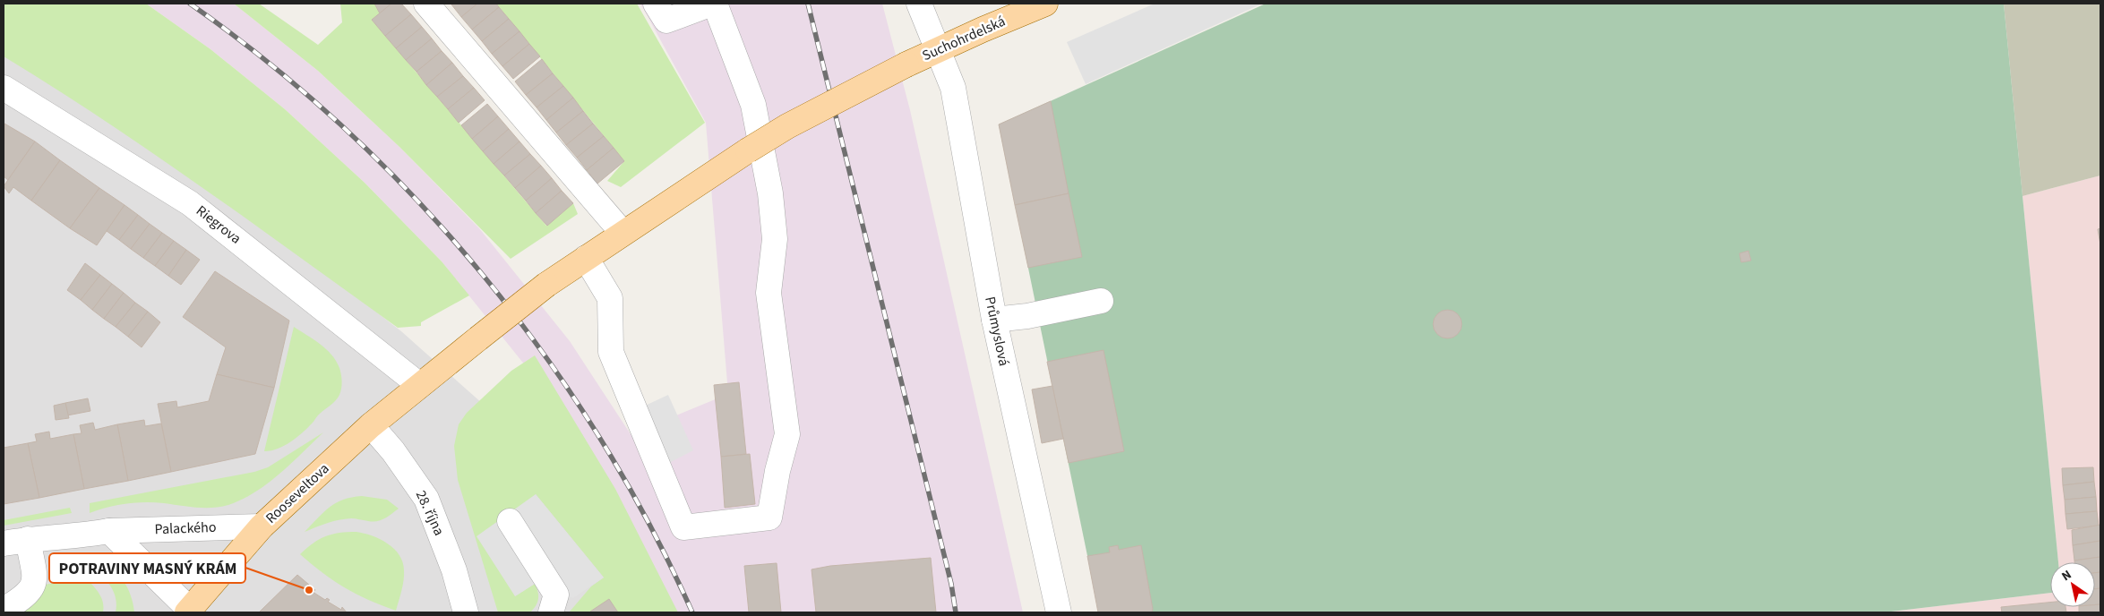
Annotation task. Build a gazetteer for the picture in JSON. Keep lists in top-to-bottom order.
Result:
{
  "streets": {
    "main road": ["Suchohrdelská", "Rooseveltova"],
    "street": [
      "Riegrova",
      "Průmyslová",
      "28. října",
      "Palackého"
    ]
  },
  "crossings": [
    ["Suchohrdelská", "Průmyslová"],
    ["Suchohrdelská", "Rooseveltova"],
    ["Riegrova", "Rooseveltova"],
    ["Rooseveltova", "28. října"],
    ["Rooseveltova", "Palackého"]
  ],
  "places": ["POTRAVINY MASNÝ KRÁM"],
  "north": "top left"
}
